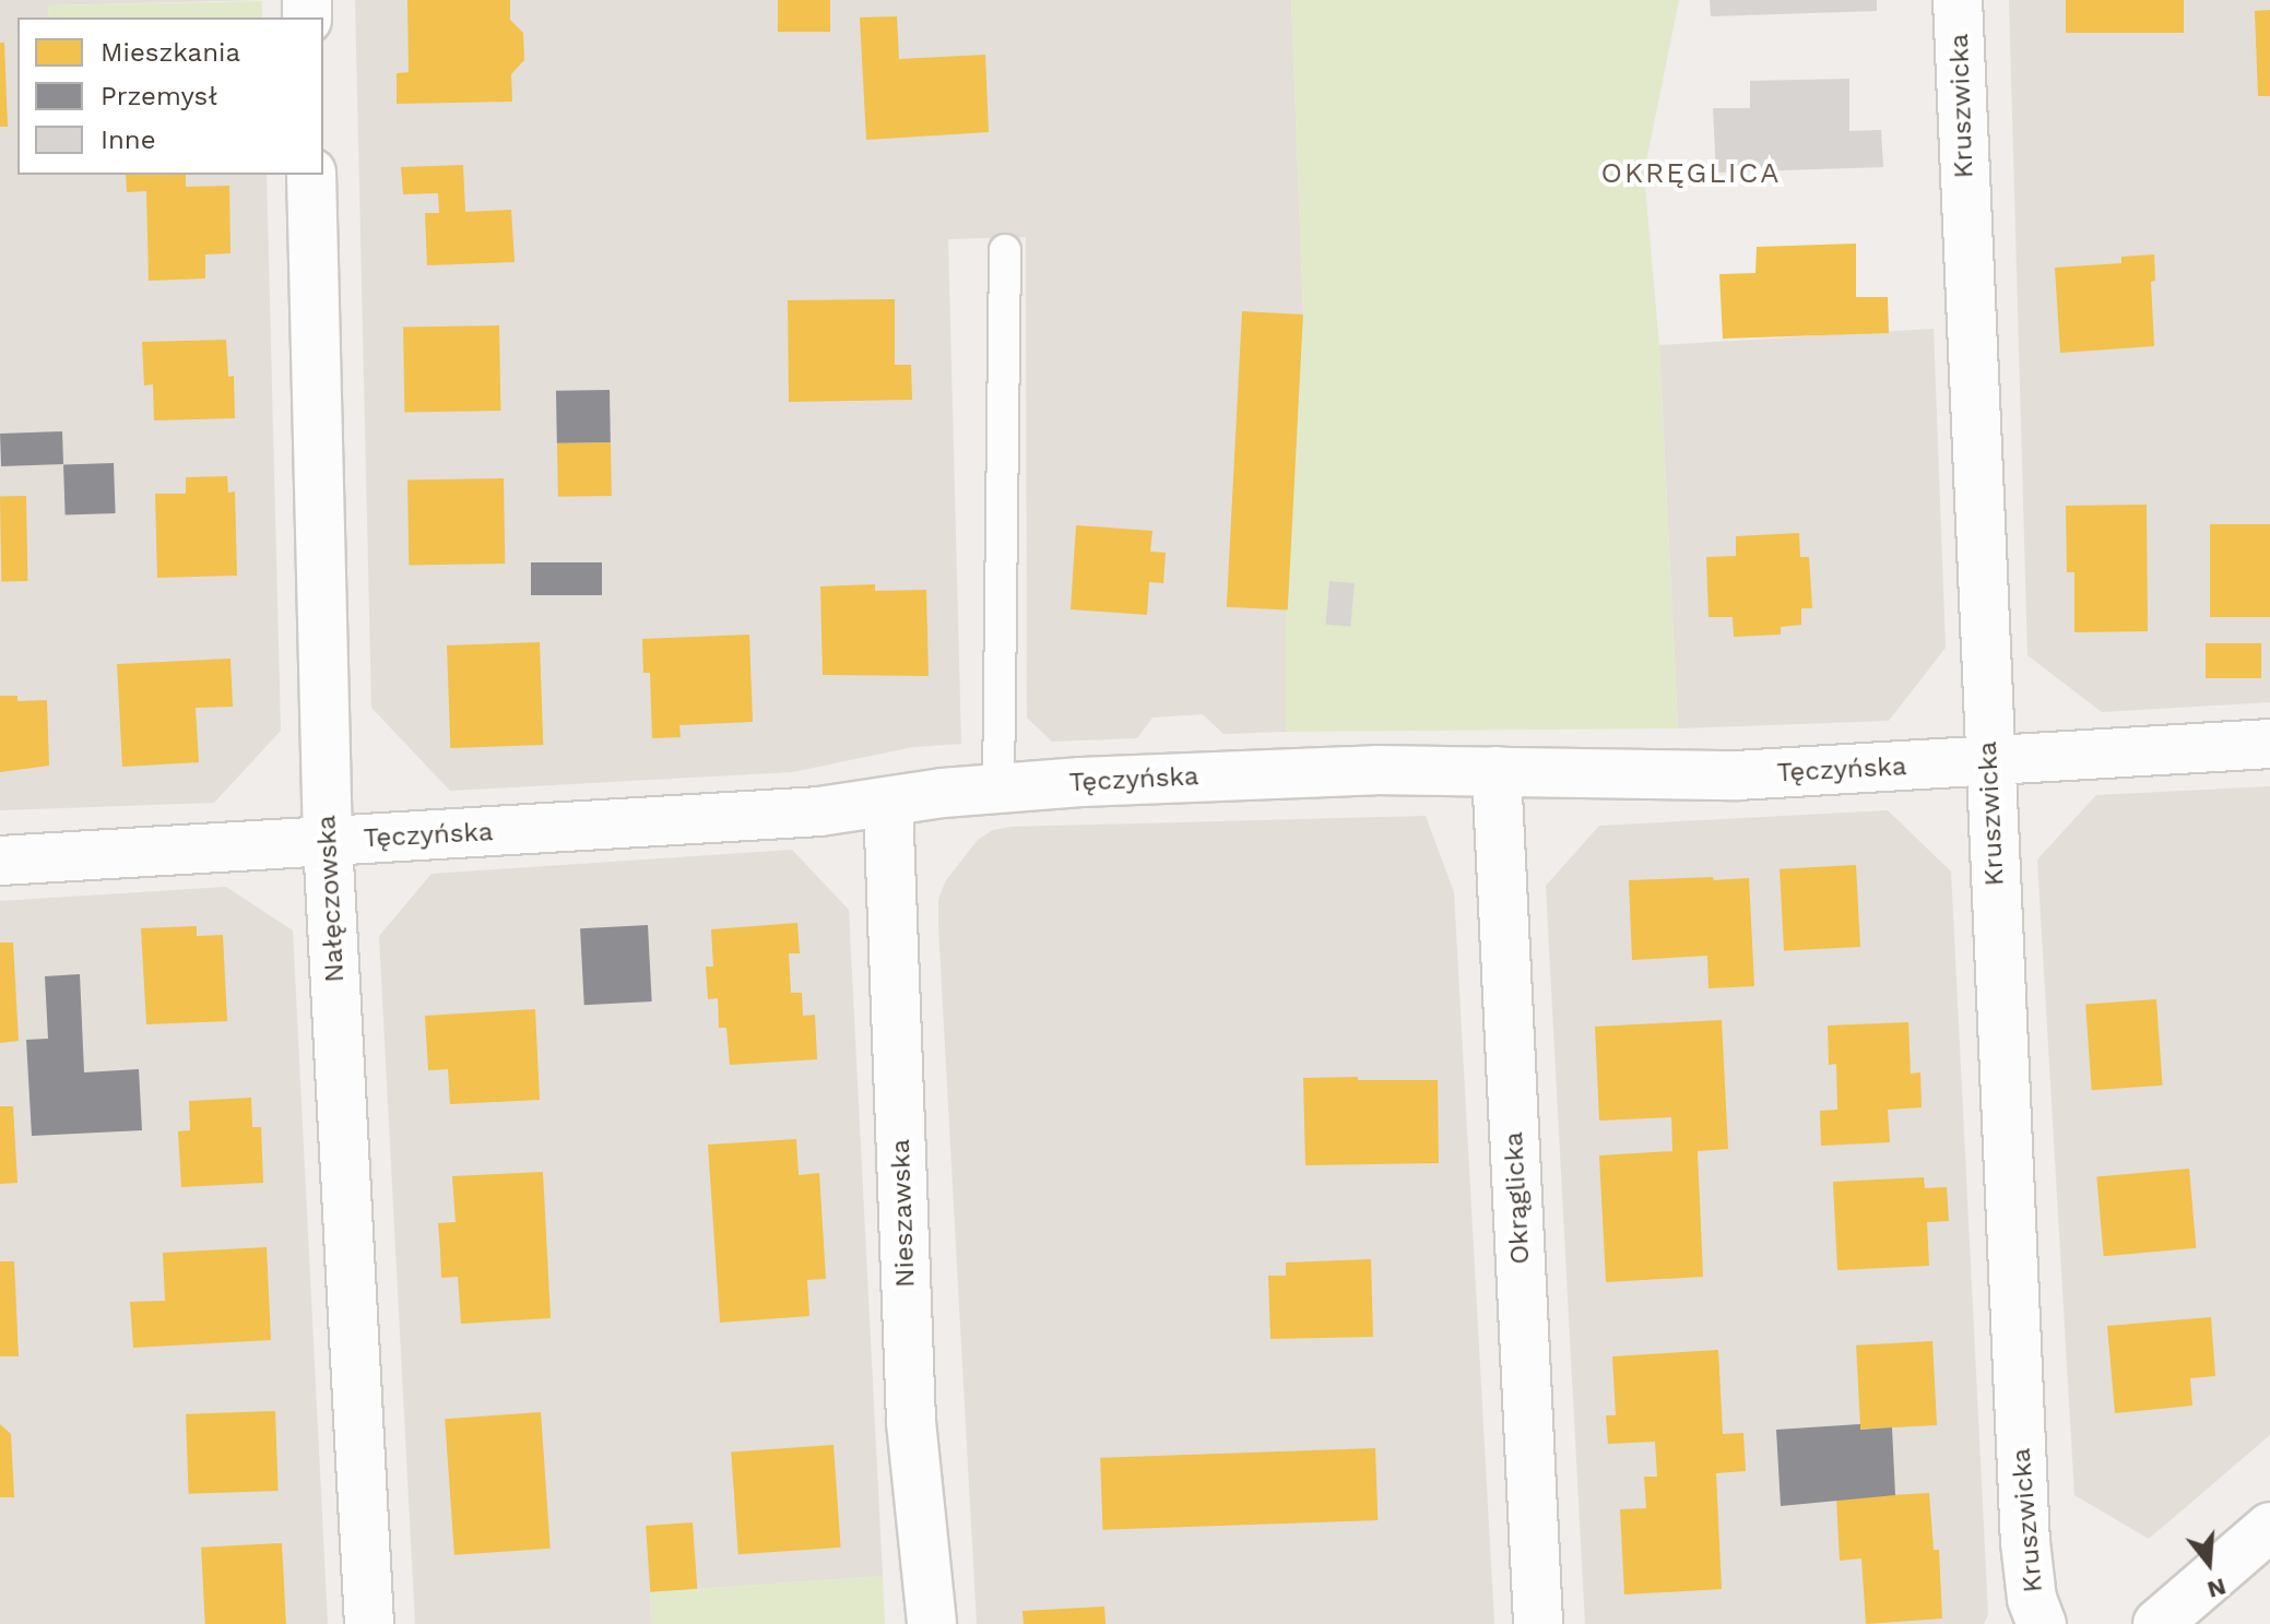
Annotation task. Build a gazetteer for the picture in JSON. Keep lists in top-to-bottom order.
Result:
{
  "streets": {
    "street": [
      "Kruszwicka",
      "Tęczyńska",
      "Nałęczowska",
      "Okrąglicka",
      "Nieszawska"
    ]
  },
  "crossings": [
    ["Kruszwicka", "Tęczyńska"],
    ["Tęczyńska", "Nałęczowska"],
    ["Tęczyńska", "Okrąglicka"],
    ["Tęczyńska", "Nieszawska"]
  ],
  "districts": ["OKRĘGLICA"],
  "legend": ["Mieszkania", "Przemysł", "Inne"],
  "north": "bottom"
}
